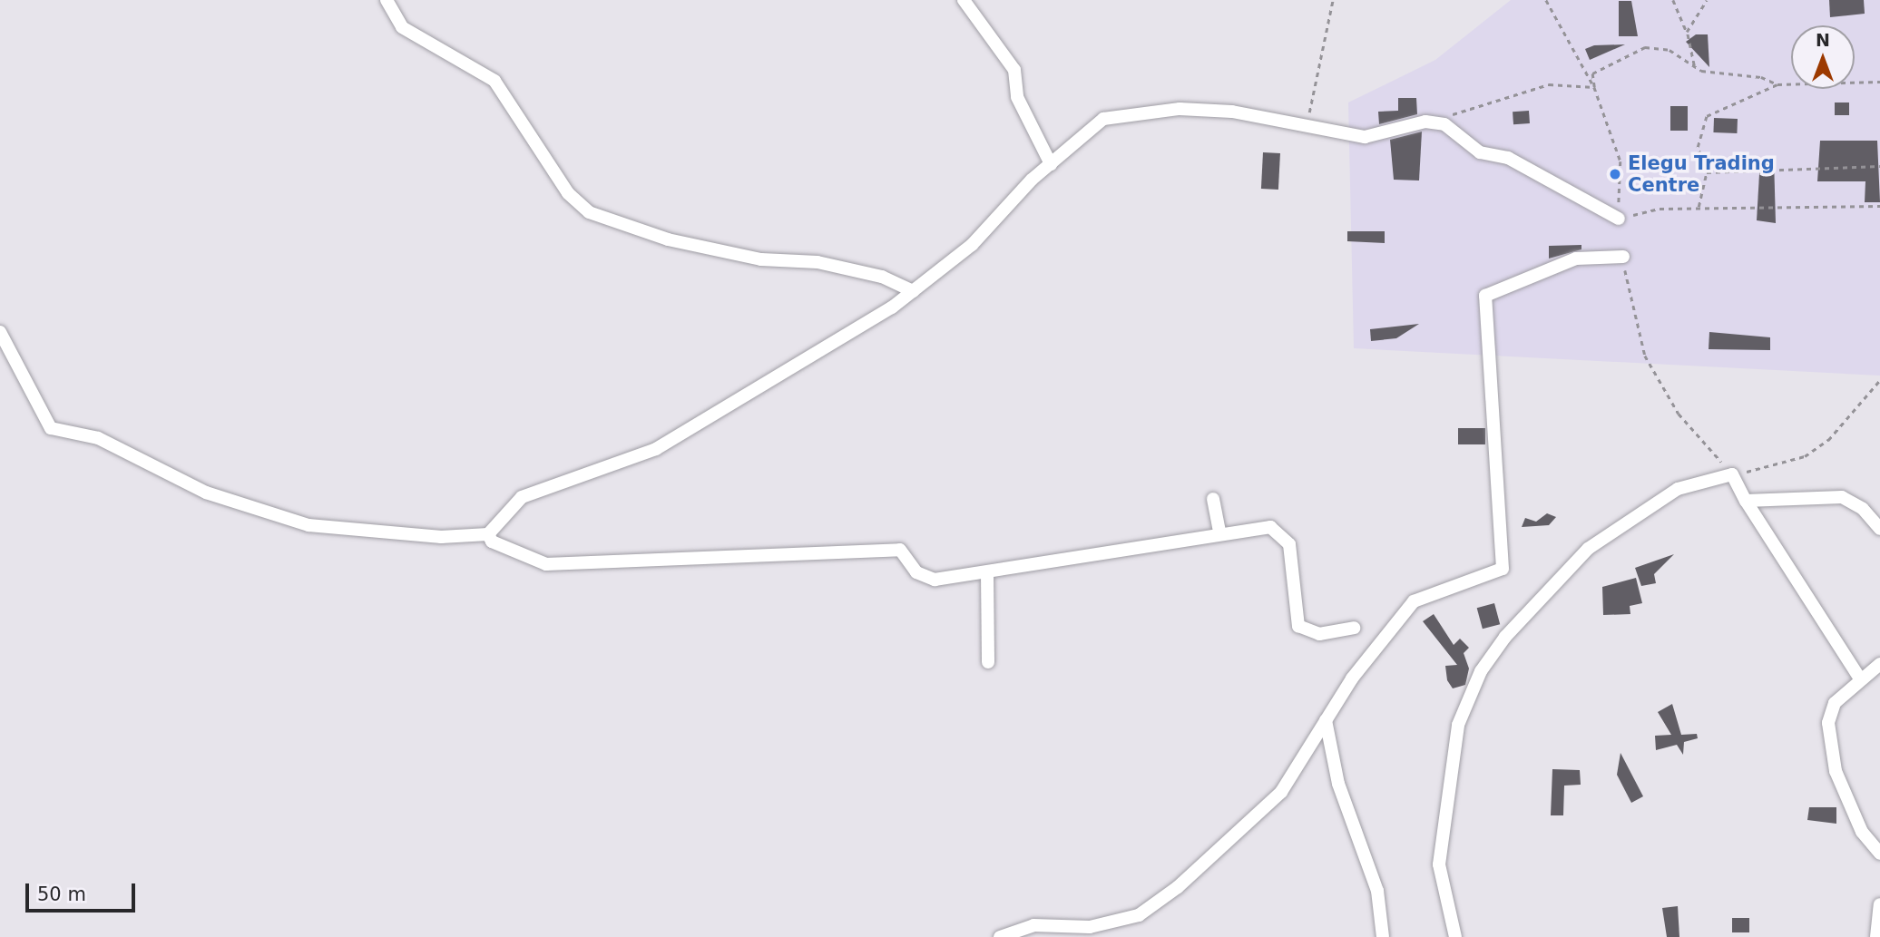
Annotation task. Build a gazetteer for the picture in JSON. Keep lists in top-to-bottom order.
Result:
{
  "places": ["Elegu Trading Centre"],
  "scale_bar": "50 m",
  "north": "top"
}
